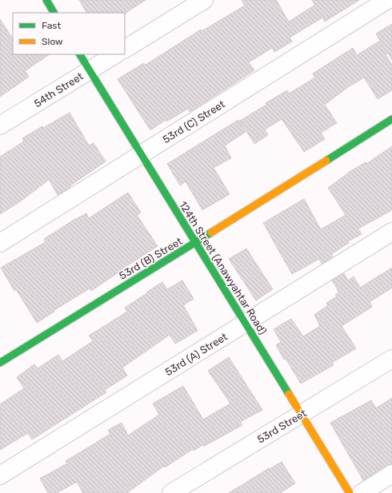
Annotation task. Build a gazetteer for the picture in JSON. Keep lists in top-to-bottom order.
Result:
{
  "streets": {
    "street": [
      "54th Street",
      "53rd (C) Street",
      "53rd (B) Street",
      "124th Street (Anawyahtar Road)",
      "53rd (A) Street",
      "53rd Street"
    ]
  },
  "crossings": [
    ["54th Street", "124th Street (Anawyahtar Road)"],
    ["53rd (C) Street", "124th Street (Anawyahtar Road)"],
    ["53rd (B) Street", "124th Street (Anawyahtar Road)"],
    ["124th Street (Anawyahtar Road)", "53rd (A) Street"],
    ["124th Street (Anawyahtar Road)", "53rd Street"]
  ],
  "legend": ["Fast", "Slow"]
}
